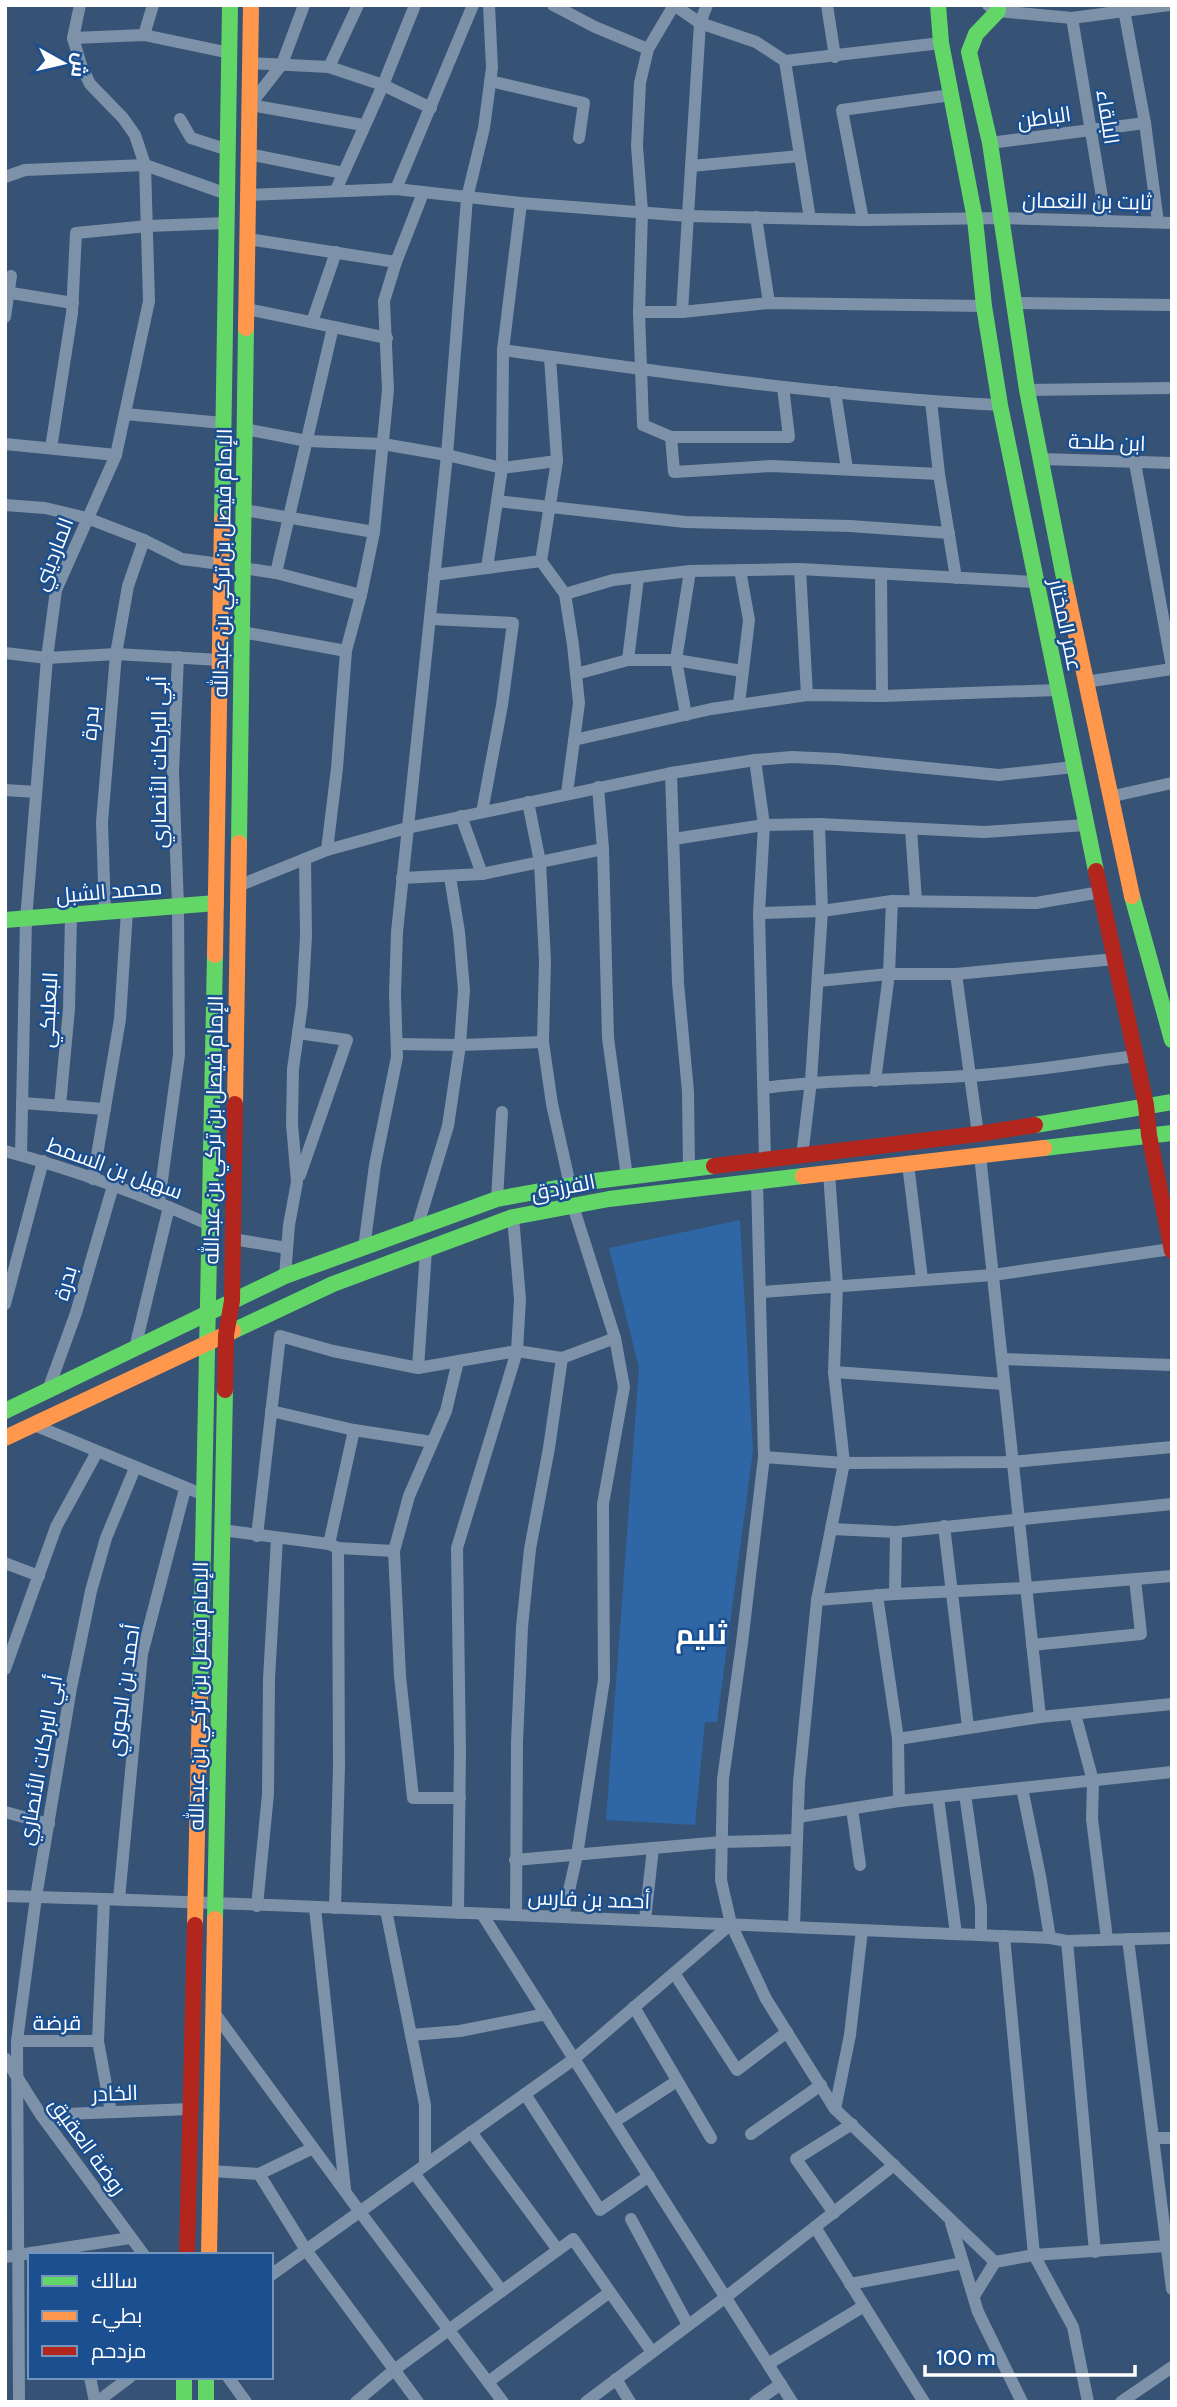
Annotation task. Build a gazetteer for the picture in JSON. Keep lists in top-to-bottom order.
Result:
{
  "streets": {
    "main road": [
      "الإمام فيصل بن تركي بن عبدالله",
      "عمر المختار",
      "محمد الشبل",
      "الفرزدق"
    ],
    "street": [
      "الباطن",
      "البلقاء",
      "ثابت بن النعمان",
      "ابن طلحة",
      "المارديني",
      "بدرة",
      "أبي البركات الأنصاري",
      "البعلبكي",
      "سهيل بن السمط",
      "أحمد بن الجوري",
      "أحمد بن فارس",
      "قرضة",
      "الخادر",
      "روضة العقيق"
    ]
  },
  "crossings": [
    ["الباطن", "البلقاء"],
    ["الباطن", "عمر المختار"],
    ["البلقاء", "ثابت بن النعمان"],
    ["ثابت بن النعمان", "الإمام فيصل بن تركي بن عبدالله"],
    ["ثابت بن النعمان", "عمر المختار"],
    ["ابن طلحة", "عمر المختار"],
    ["المارديني", "محمد الشبل"],
    ["المارديني", "سهيل بن السمط"],
    ["الإمام فيصل بن تركي بن عبدالله", "محمد الشبل"],
    ["الإمام فيصل بن تركي بن عبدالله", "سهيل بن السمط"],
    ["الإمام فيصل بن تركي بن عبدالله", "الفرزدق"],
    ["الإمام فيصل بن تركي بن عبدالله", "أحمد بن فارس"],
    ["الإمام فيصل بن تركي بن عبدالله", "الخادر"],
    ["عمر المختار", "الفرزدق"],
    ["بدرة", "محمد الشبل"],
    ["بدرة", "سهيل بن السمط"],
    ["بدرة", "الفرزدق"],
    ["أبي البركات الأنصاري", "محمد الشبل"],
    ["أبي البركات الأنصاري", "سهيل بن السمط"],
    ["أبي البركات الأنصاري", "الفرزدق"],
    ["أبي البركات الأنصاري", "أحمد بن فارس"],
    ["أبي البركات الأنصاري", "قرضة"],
    ["أبي البركات الأنصاري", "روضة العقيق"],
    ["محمد الشبل", "البعلبكي"],
    ["أحمد بن الجوري", "أحمد بن فارس"],
    ["الخادر", "روضة العقيق"]
  ],
  "districts": ["ثليم"],
  "legend": ["سالك", "بطيء", "مزدحم"],
  "scale_bar": "100 m",
  "north": "right"
}
